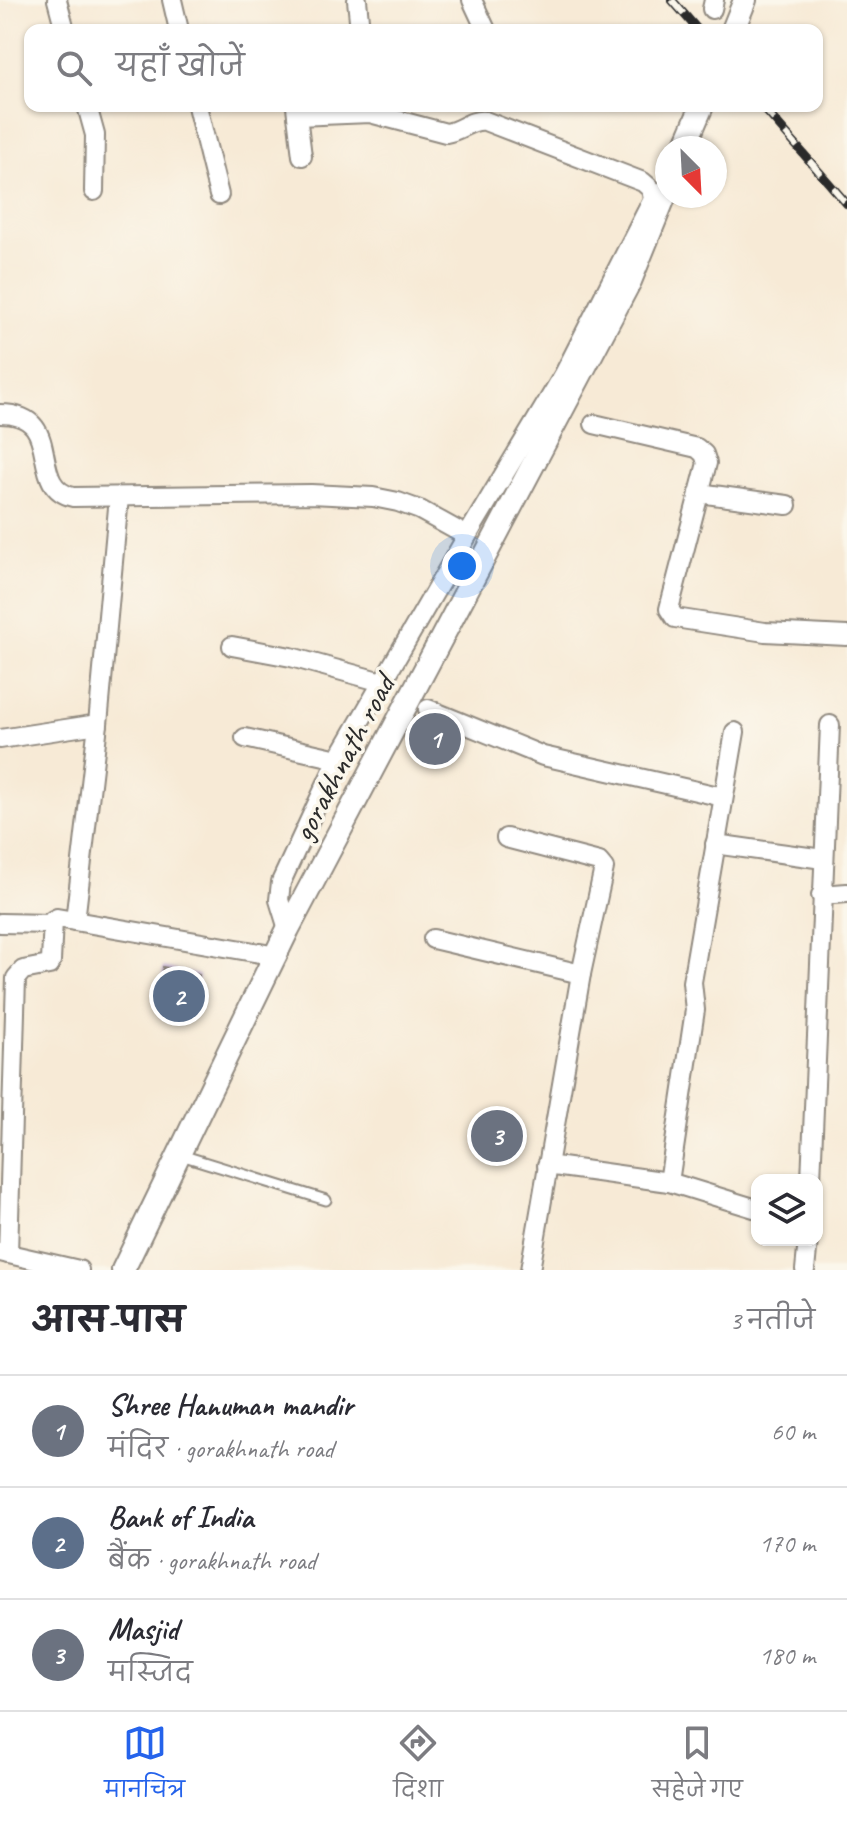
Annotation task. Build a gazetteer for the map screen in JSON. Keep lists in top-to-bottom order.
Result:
{
  "streets": {
    "street": ["gorakhnath road"]
  },
  "north": "bottom right",
  "page": {
    "search": "यहाँ खोजें",
    "pins": ["1", "2", "3"],
    "heading": ["आस-पास", "3 नतीजे"],
    "list": [
      {
        "mark": "1",
        "name": "Shree Hanuman mandir",
        "note": "मंदिर · gorakhnath road",
        "value": "60 m"
      },
      {
        "mark": "2",
        "name": "Bank of India",
        "note": "बैंक · gorakhnath road",
        "value": "170 m"
      },
      {
        "mark": "3",
        "name": "Masjid",
        "note": "मस्जिद",
        "value": "180 m"
      }
    ],
    "nav": ["मानचित्र", "दिशा", "सहेजे गए"]
  }
}
